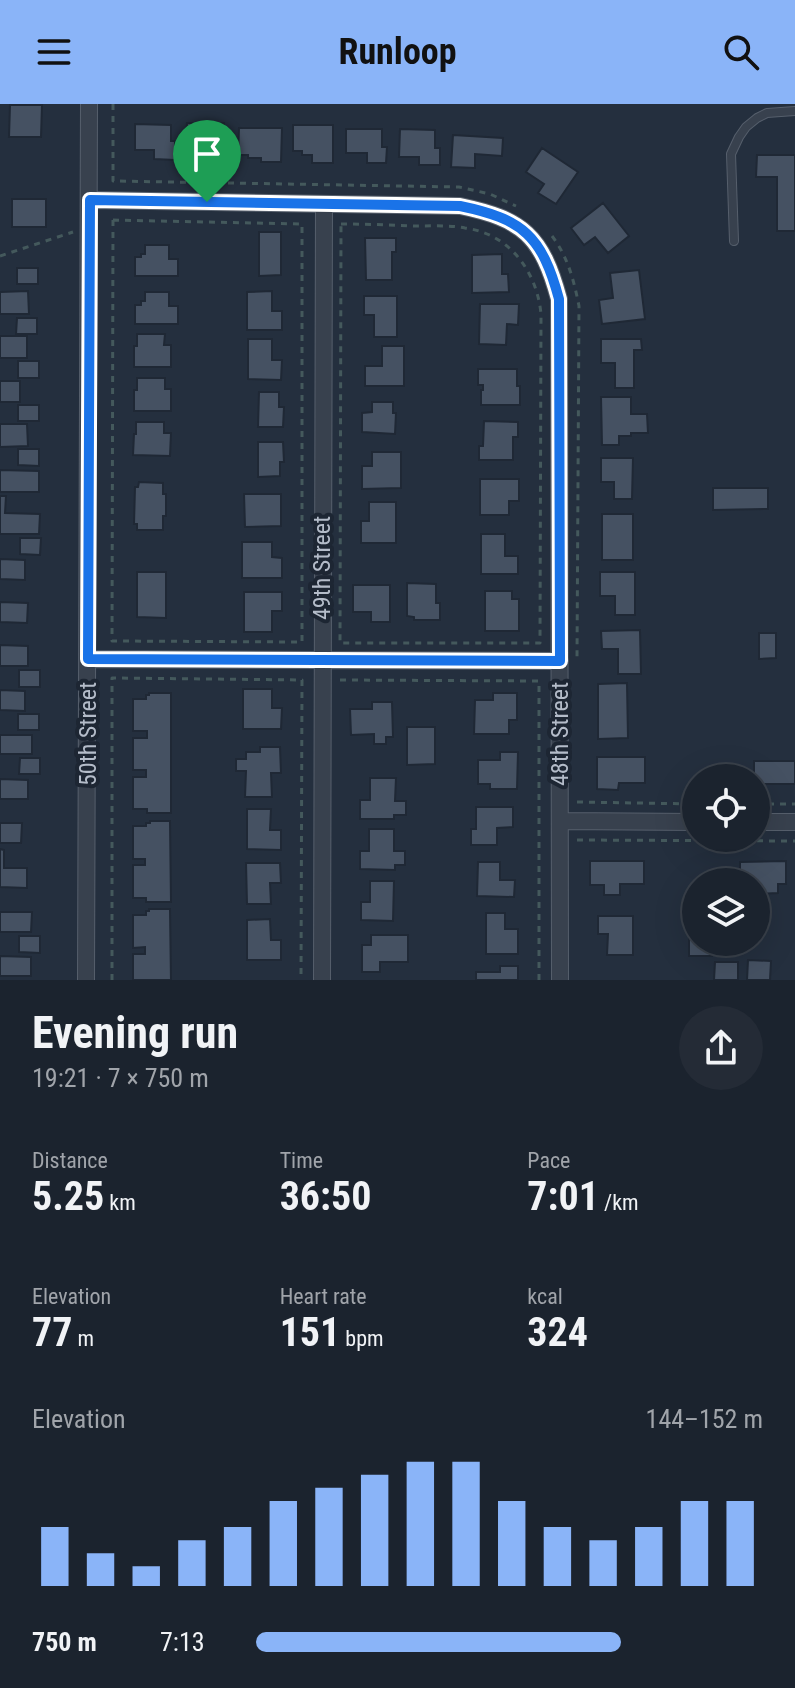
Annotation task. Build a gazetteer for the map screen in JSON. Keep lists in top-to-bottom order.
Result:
{
  "streets": {
    "street": ["49th Street", "50th Street", "48th Street"]
  },
  "crossings": [
    ["49th Street", "48th Street"],
    ["50th Street", "48th Street"]
  ],
  "page": {
    "header": "Runloop",
    "heading": ["Evening run", "19:21 · 7 × 750 m"],
    "stats": [
      ["Distance", "5.25 km"],
      ["Time", "36:50"],
      ["Pace", "7:01 /km"],
      ["Elevation", "77 m"],
      ["Heart rate", "151 bpm"],
      ["kcal", "324"]
    ],
    "chart": ["Elevation", "144–152 m"],
    "list": [
      {
        "name": "750 m",
        "note": "7:13"
      }
    ]
  }
}
